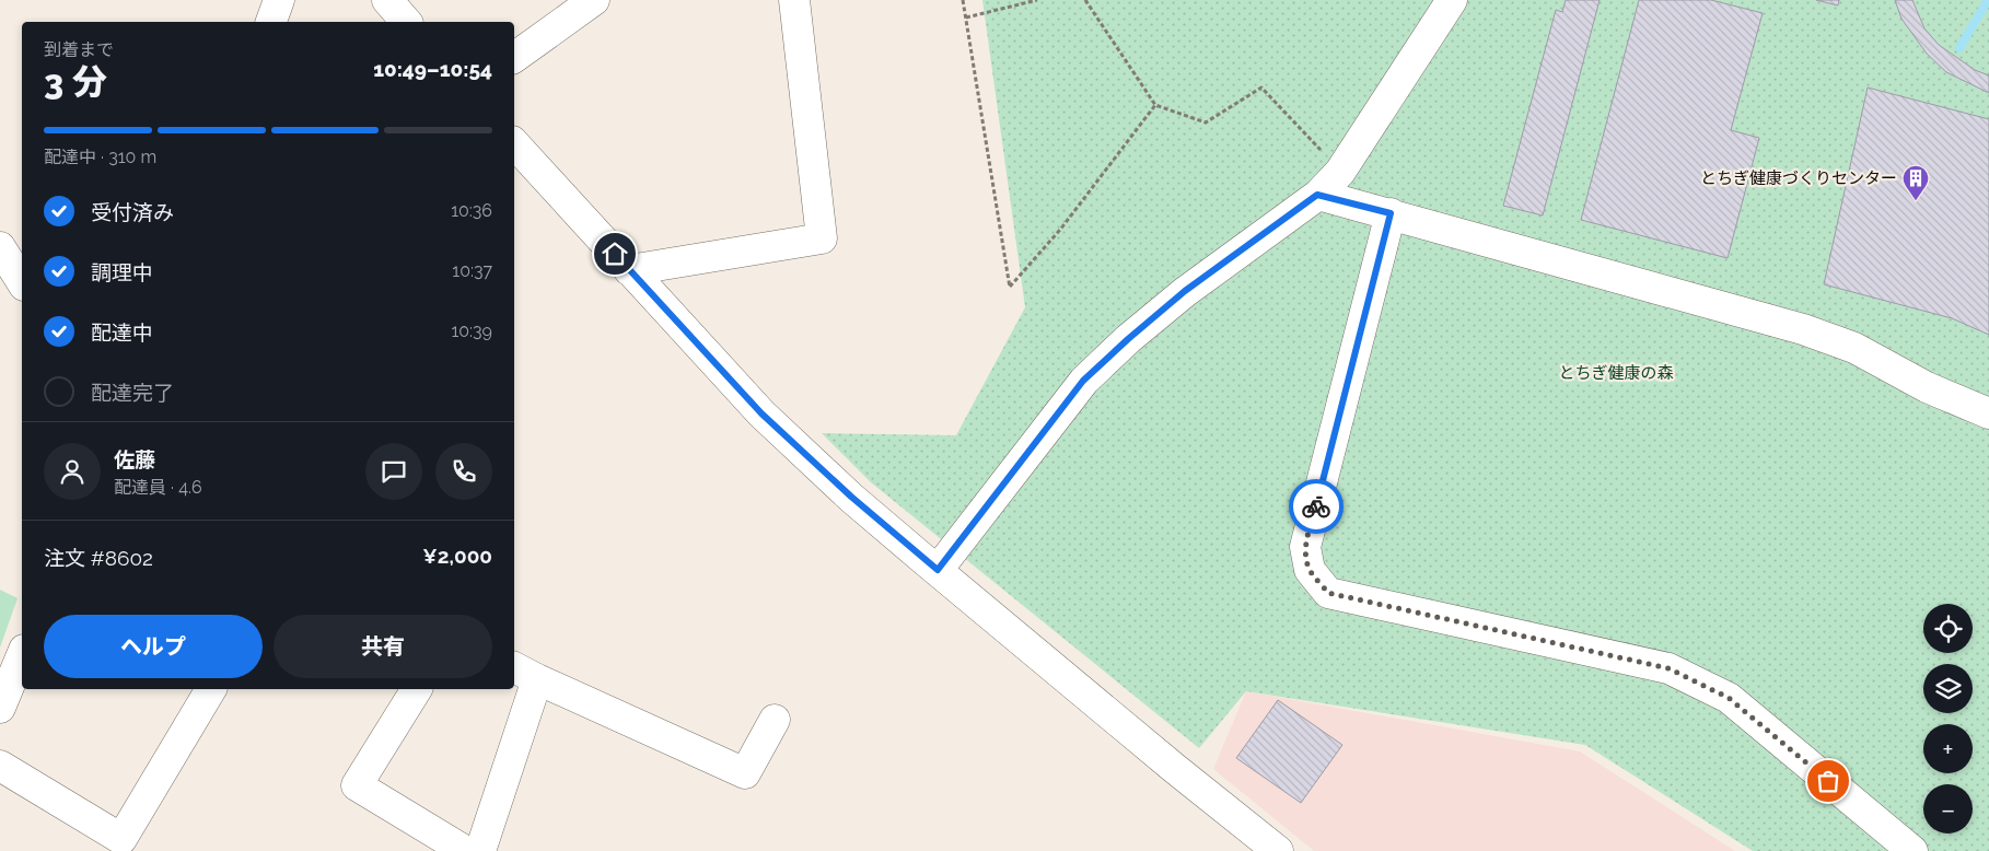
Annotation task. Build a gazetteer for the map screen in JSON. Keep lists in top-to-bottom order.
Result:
{
  "parks": ["とちぎ健康の森"],
  "places": {
    "building": ["とちぎ健康づくりセンター"]
  },
  "page": {
    "heading": ["3 分", "到着まで", "10:49–10:54"],
    "panel": [
      "佐藤",
      "配達員 · 4.6",
      "注文 #8602",
      "¥2,000"
    ],
    "bar": "配達中 · 310 m",
    "list": [
      ["受付済み", "10:36"],
      ["調理中", "10:37"],
      ["配達中", "10:39"],
      "配達完了"
    ],
    "map_buttons": ["+", "−"],
    "buttons": ["ヘルプ", "共有"]
  }
}
